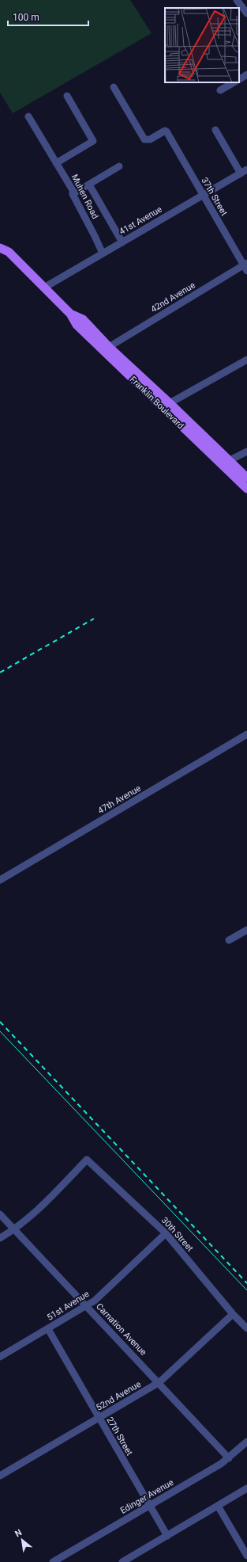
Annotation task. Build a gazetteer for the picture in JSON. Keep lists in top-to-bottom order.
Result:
{
  "streets": {
    "main road": ["Franklin Boulevard"],
    "street": [
      "Muhen Road",
      "37th Street",
      "41st Avenue",
      "42nd Avenue",
      "47th Avenue",
      "30th Street",
      "51st Avenue",
      "Carnation Avenue",
      "52nd Avenue",
      "27th Street",
      "Edinger Avenue"
    ]
  },
  "crossings": [
    ["Muhen Road", "41st Avenue"],
    ["37th Street", "41st Avenue"],
    ["37th Street", "42nd Avenue"],
    ["41st Avenue", "Franklin Boulevard"],
    ["42nd Avenue", "Franklin Boulevard"],
    ["30th Street", "51st Avenue"],
    ["30th Street", "Carnation Avenue"],
    ["30th Street", "52nd Avenue"],
    ["51st Avenue", "Carnation Avenue"],
    ["51st Avenue", "27th Street"],
    ["Carnation Avenue", "52nd Avenue"],
    ["Carnation Avenue", "Edinger Avenue"],
    ["52nd Avenue", "27th Street"],
    ["27th Street", "Edinger Avenue"]
  ],
  "scale_bar": "100 m",
  "north": "top left"
}
